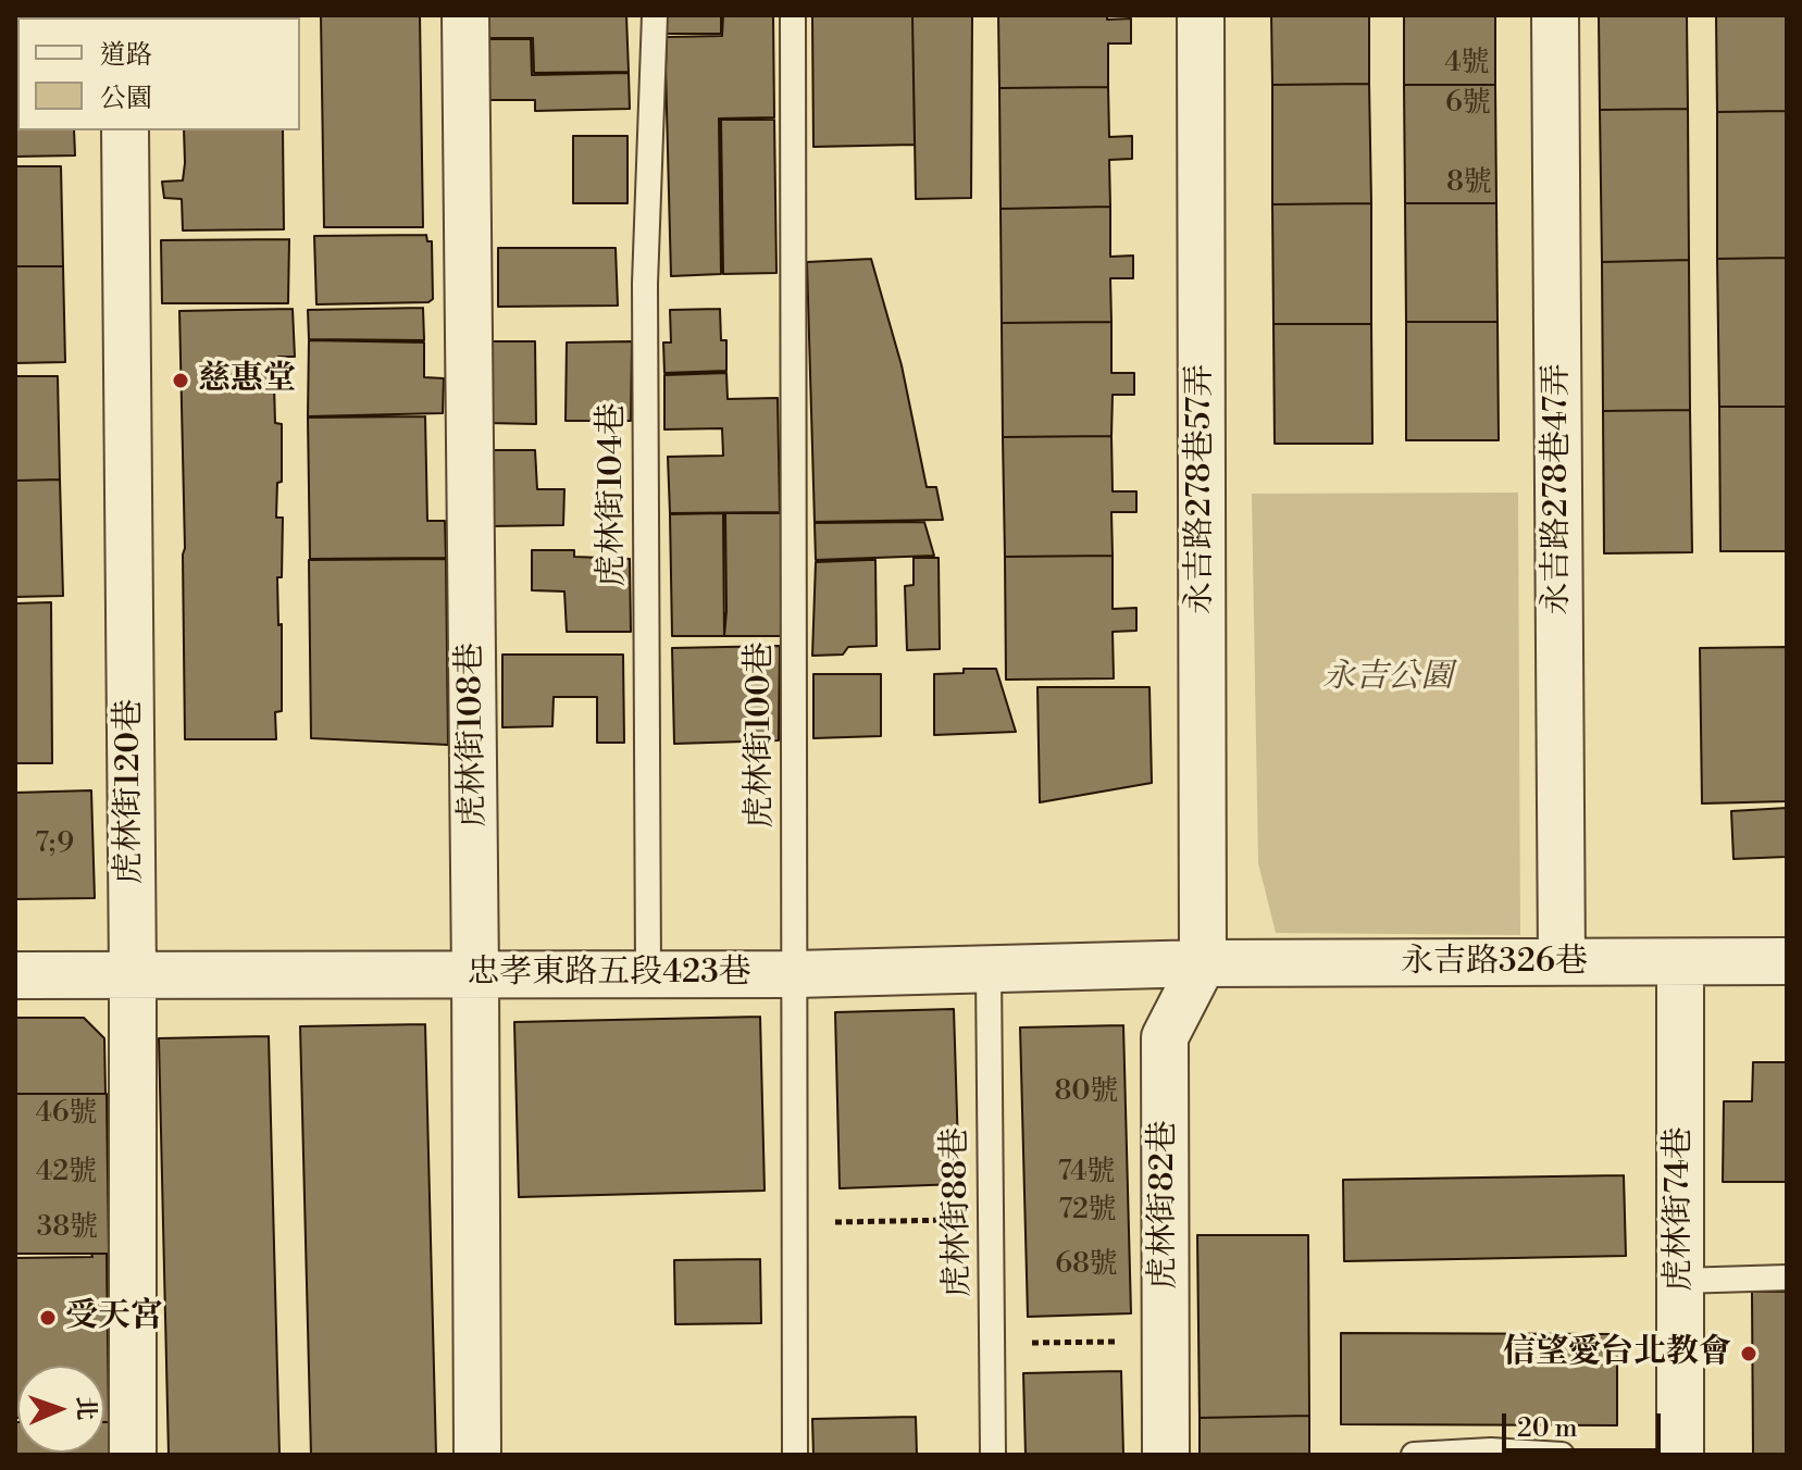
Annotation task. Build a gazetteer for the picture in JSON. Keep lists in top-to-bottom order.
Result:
{
  "streets": {
    "street": [
      "永吉路278巷57弄",
      "永吉路278巷47弄",
      "虎林街108巷",
      "虎林街120巷",
      "永吉路326巷",
      "忠孝東路五段423巷",
      "虎林街82巷",
      "虎林街74巷"
    ],
    "lane": ["虎林街104巷", "虎林街100巷", "虎林街88巷"]
  },
  "crossings": [
    ["永吉路278巷57弄", "永吉路326巷"],
    ["永吉路278巷57弄", "忠孝東路五段423巷"],
    ["永吉路278巷57弄", "虎林街82巷"],
    ["永吉路278巷47弄", "永吉路326巷"],
    ["虎林街104巷", "忠孝東路五段423巷"],
    ["虎林街108巷", "忠孝東路五段423巷"],
    ["虎林街100巷", "忠孝東路五段423巷"],
    ["虎林街120巷", "忠孝東路五段423巷"],
    ["永吉路326巷", "忠孝東路五段423巷"],
    ["永吉路326巷", "虎林街82巷"],
    ["永吉路326巷", "虎林街74巷"],
    ["忠孝東路五段423巷", "虎林街82巷"],
    ["忠孝東路五段423巷", "虎林街88巷"]
  ],
  "parks": ["永吉公園"],
  "places": ["慈惠堂", "受天宮", "信望愛台北教會"],
  "house_numbers": [
    "4號",
    "6號",
    "8號",
    "7;9",
    "80號",
    "46號",
    "42號",
    "74號",
    "72號",
    "38號",
    "68號"
  ],
  "legend": ["道路", "公園"],
  "scale_bar": "20 m",
  "north": "right"
}
